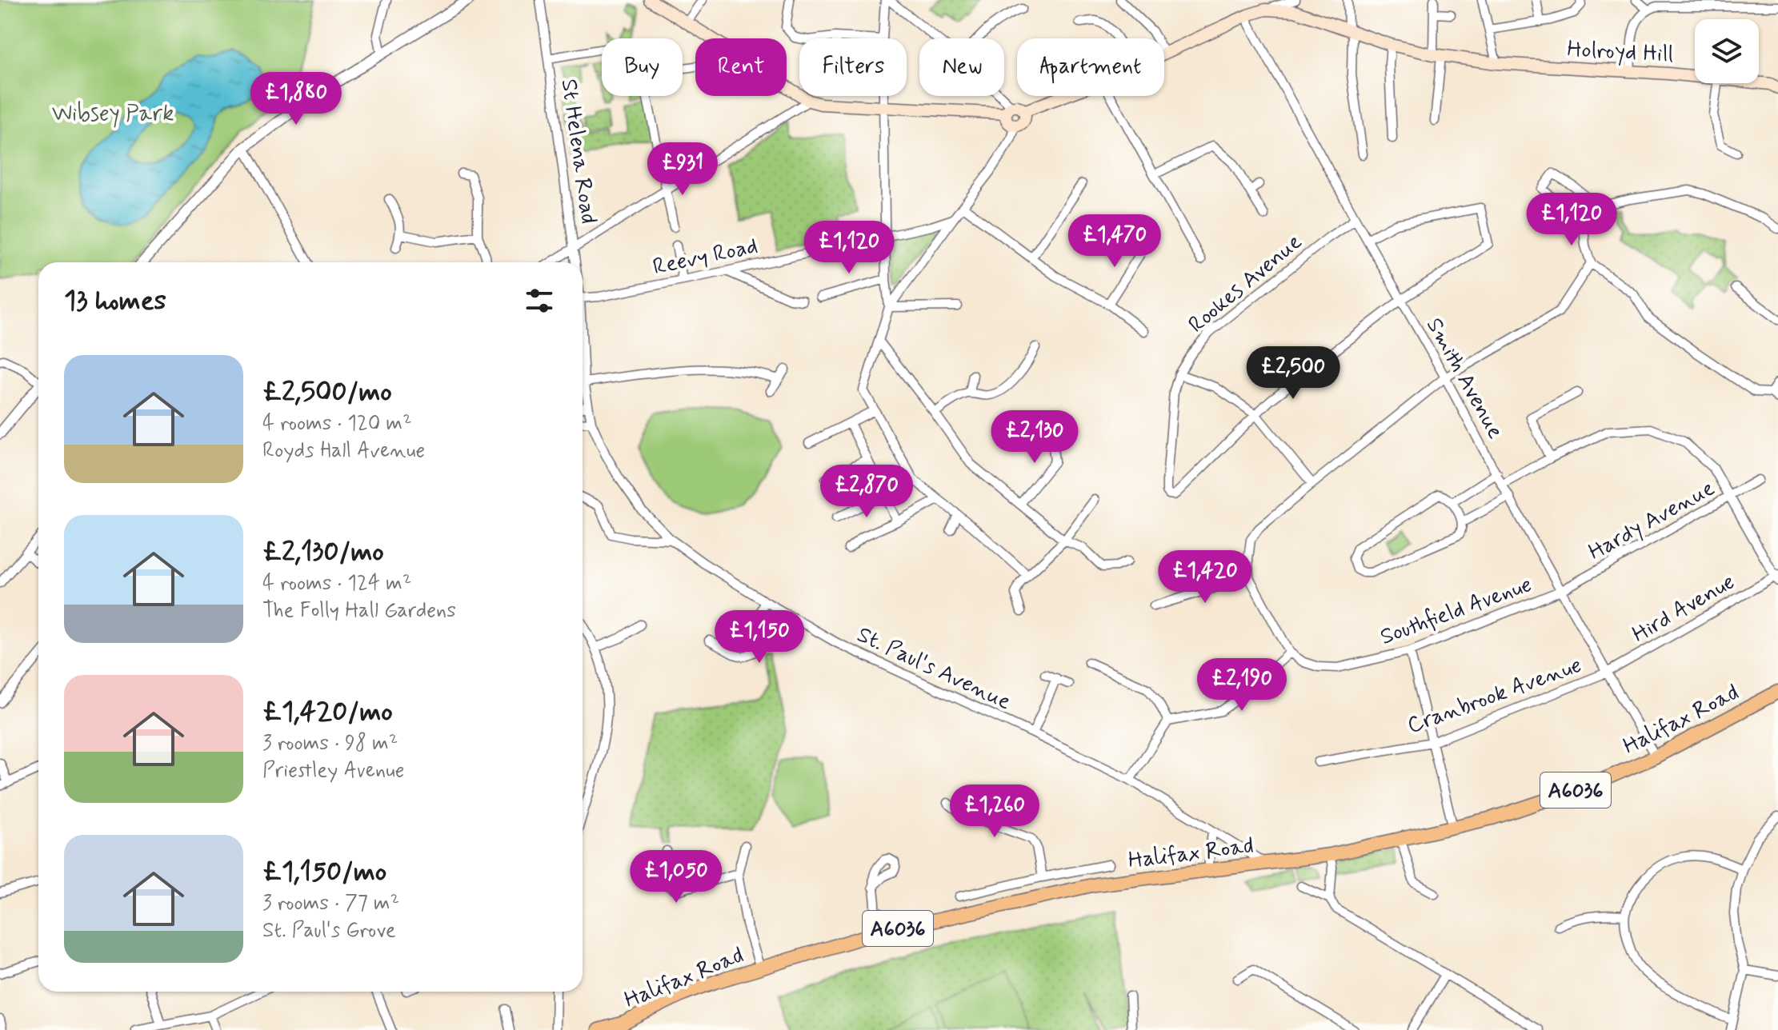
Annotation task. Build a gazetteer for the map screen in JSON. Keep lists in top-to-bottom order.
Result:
{
  "streets": {
    "highway": ["Halifax Road", "A6036"],
    "main road": ["Holroyd Hill"],
    "street": [
      "St Helena Road",
      "Reevy Road",
      "Rookes Avenue",
      "Smith Avenue",
      "Hardy Avenue",
      "Hird Avenue",
      "Southfield Avenue",
      "St. Paul's Avenue",
      "Cranbrook Avenue"
    ]
  },
  "crossings": [
    ["St Helena Road", "St. Paul's Avenue"],
    ["Rookes Avenue", "Smith Avenue"],
    ["Smith Avenue", "Hardy Avenue"],
    ["Smith Avenue", "Hird Avenue"],
    ["Smith Avenue", "Southfield Avenue"],
    ["Smith Avenue", "Cranbrook Avenue"],
    ["Smith Avenue", "Halifax Road"],
    ["Hardy Avenue", "Southfield Avenue"],
    ["Hird Avenue", "Cranbrook Avenue"],
    ["St. Paul's Avenue", "Halifax Road"]
  ],
  "parks": ["Wibsey Park"],
  "page": {
    "chip": [
      "Buy",
      "Rent",
      "Filters",
      "New",
      "Apartment"
    ],
    "price": [
      "£1,880",
      "£931",
      "£1,120",
      "£1,470",
      "£1,120",
      "£2,500",
      "£2,130",
      "£2,870",
      "£1,420",
      "£1,150",
      "£2,190",
      "£1,260",
      "£1,050"
    ],
    "heading": "13 homes",
    "list": [
      {
        "name": "£2,500/mo",
        "note": "4 rooms · 120 m² · Royds Hall Avenue"
      },
      {
        "name": "£2,130/mo",
        "note": "4 rooms · 124 m² · The Folly Hall Gardens"
      },
      {
        "name": "£1,420/mo",
        "note": "3 rooms · 98 m² · Priestley Avenue"
      },
      {
        "name": "£1,150/mo",
        "note": "3 rooms · 77 m² · St. Paul's Grove"
      }
    ]
  }
}
